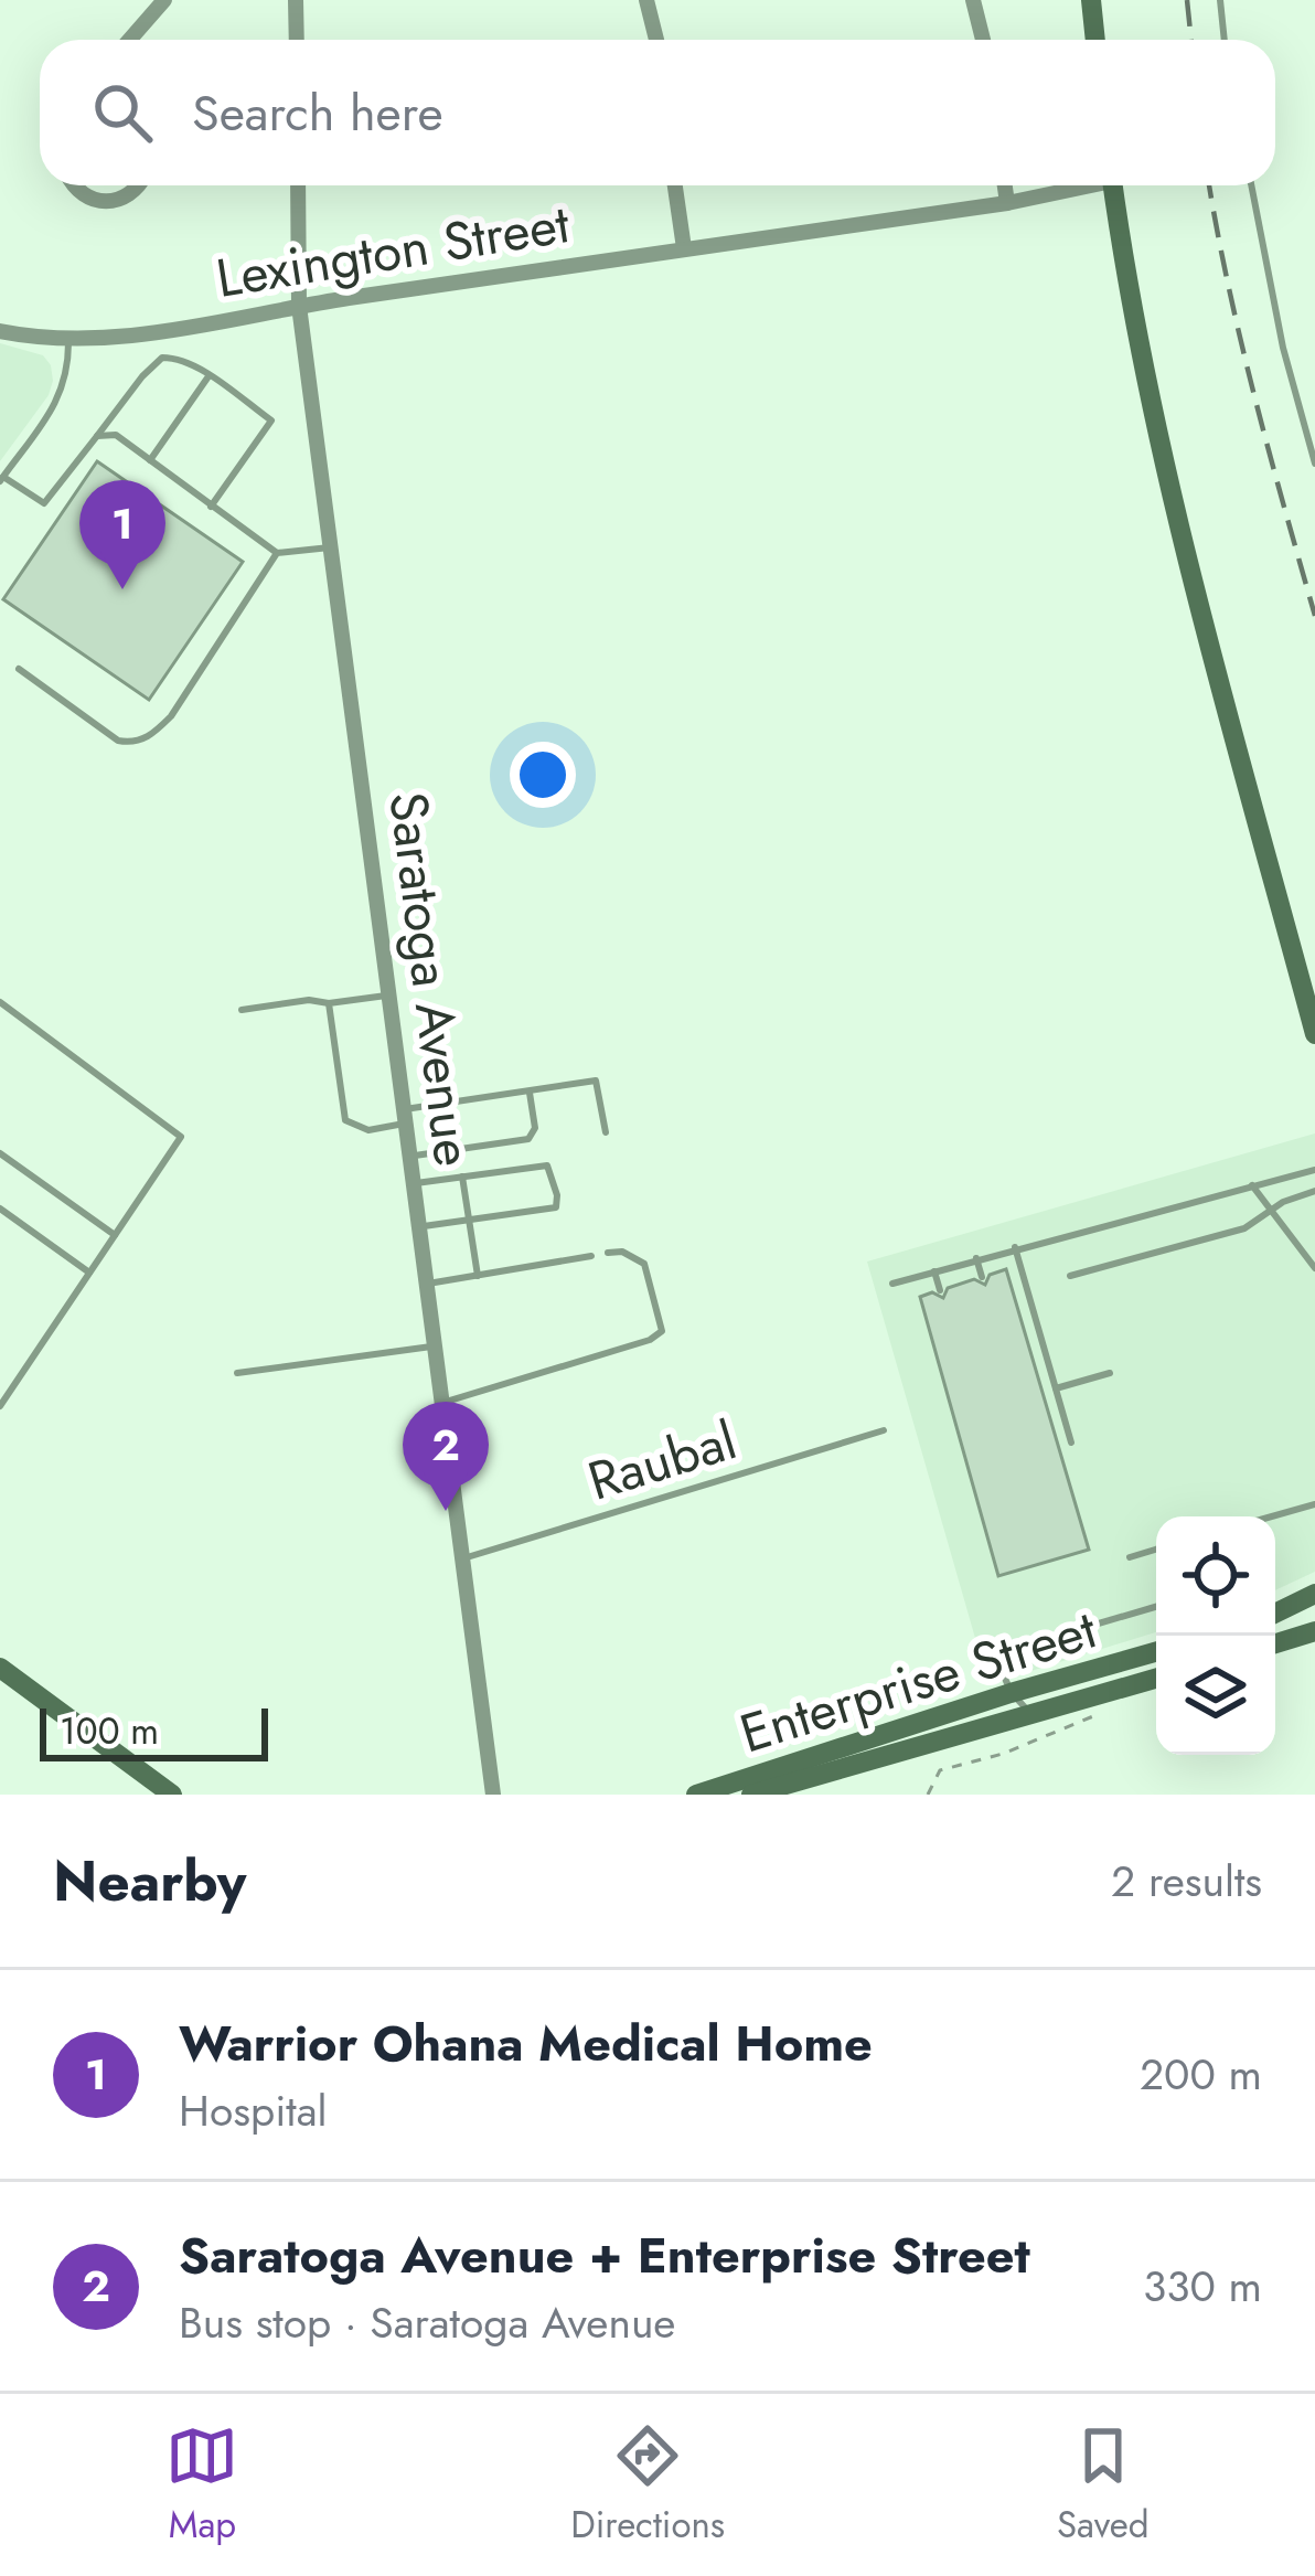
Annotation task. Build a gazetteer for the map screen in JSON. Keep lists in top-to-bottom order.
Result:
{
  "streets": {
    "street": ["Lexington Street", "Saratoga Avenue", "Enterprise Street"],
    "lane": ["Raubal"]
  },
  "crossings": [
    ["Lexington Street", "Saratoga Avenue"],
    ["Saratoga Avenue", "Raubal"]
  ],
  "scale_bar": "100 m",
  "page": {
    "search": "Search here",
    "pins": ["1", "2"],
    "scale": "100 m",
    "heading": ["Nearby", "2 results"],
    "list": [
      {
        "mark": "1",
        "name": "Warrior Ohana Medical Home",
        "note": "Hospital",
        "value": "200 m"
      },
      {
        "mark": "2",
        "name": "Saratoga Avenue + Enterprise Street",
        "note": "Bus stop · Saratoga Avenue",
        "value": "330 m"
      }
    ],
    "nav": ["Map", "Directions", "Saved"]
  }
}
